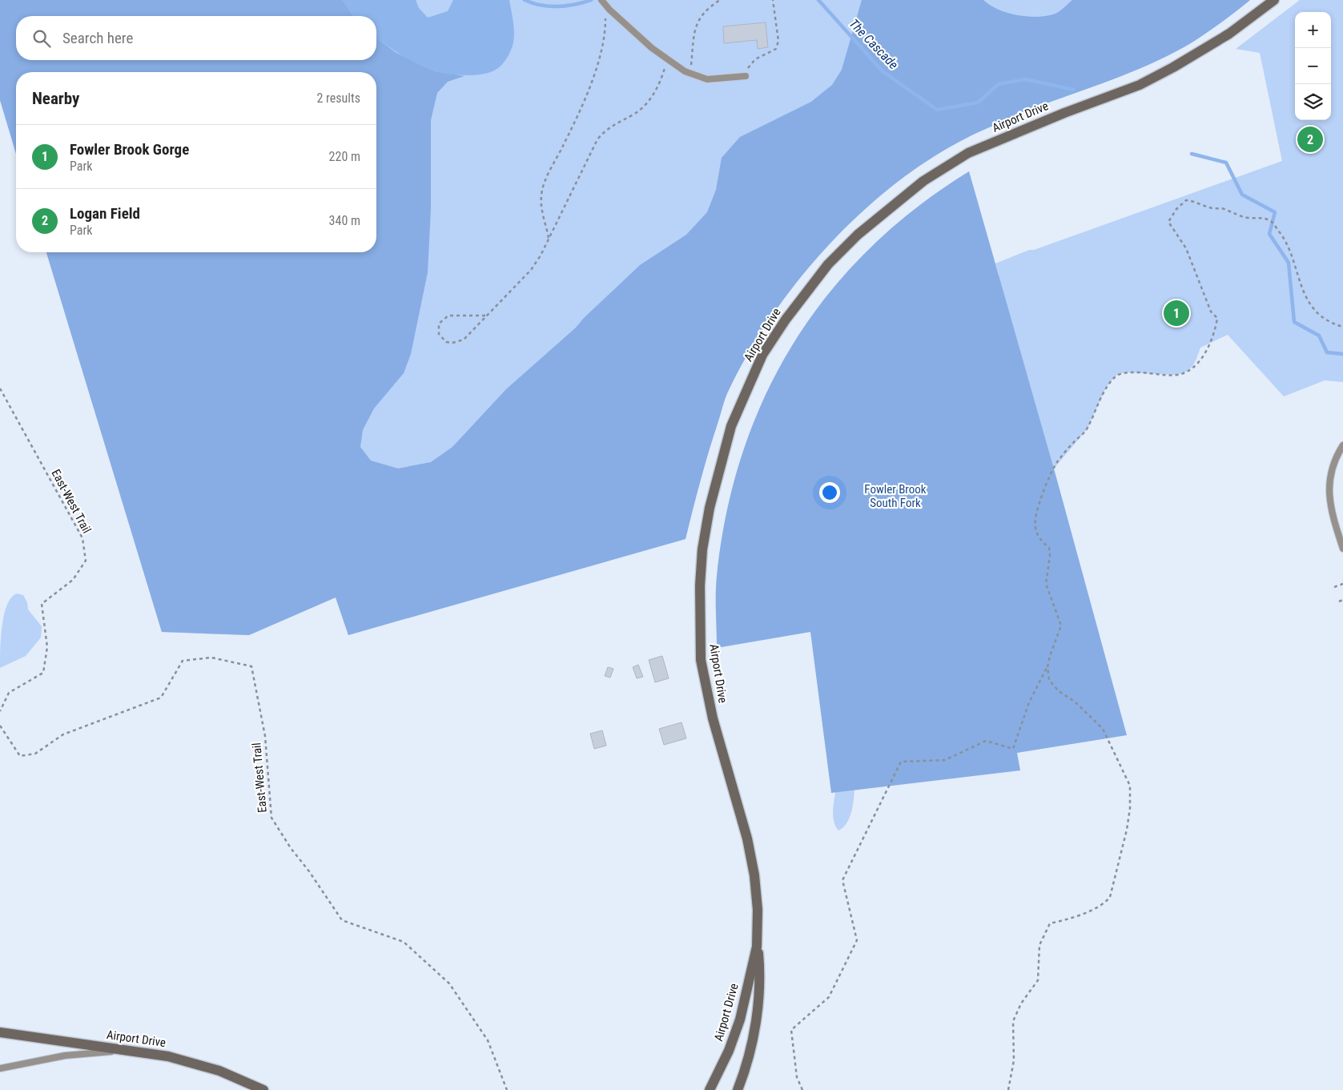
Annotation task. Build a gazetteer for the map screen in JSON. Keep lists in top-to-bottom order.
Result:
{
  "streets": {
    "main road": ["Airport Drive"],
    "path": ["East-West Trail"]
  },
  "water": ["The Cascade"],
  "parks": ["Fowler Brook South Fork"],
  "page": {
    "map_buttons": ["+", "−"],
    "search": "Search here",
    "heading": ["Nearby", "2 results"],
    "list": [
      {
        "mark": "1",
        "name": "Fowler Brook Gorge",
        "note": "Park",
        "value": "220 m"
      },
      {
        "mark": "2",
        "name": "Logan Field",
        "note": "Park",
        "value": "340 m"
      }
    ],
    "pins": ["2", "1"]
  }
}
